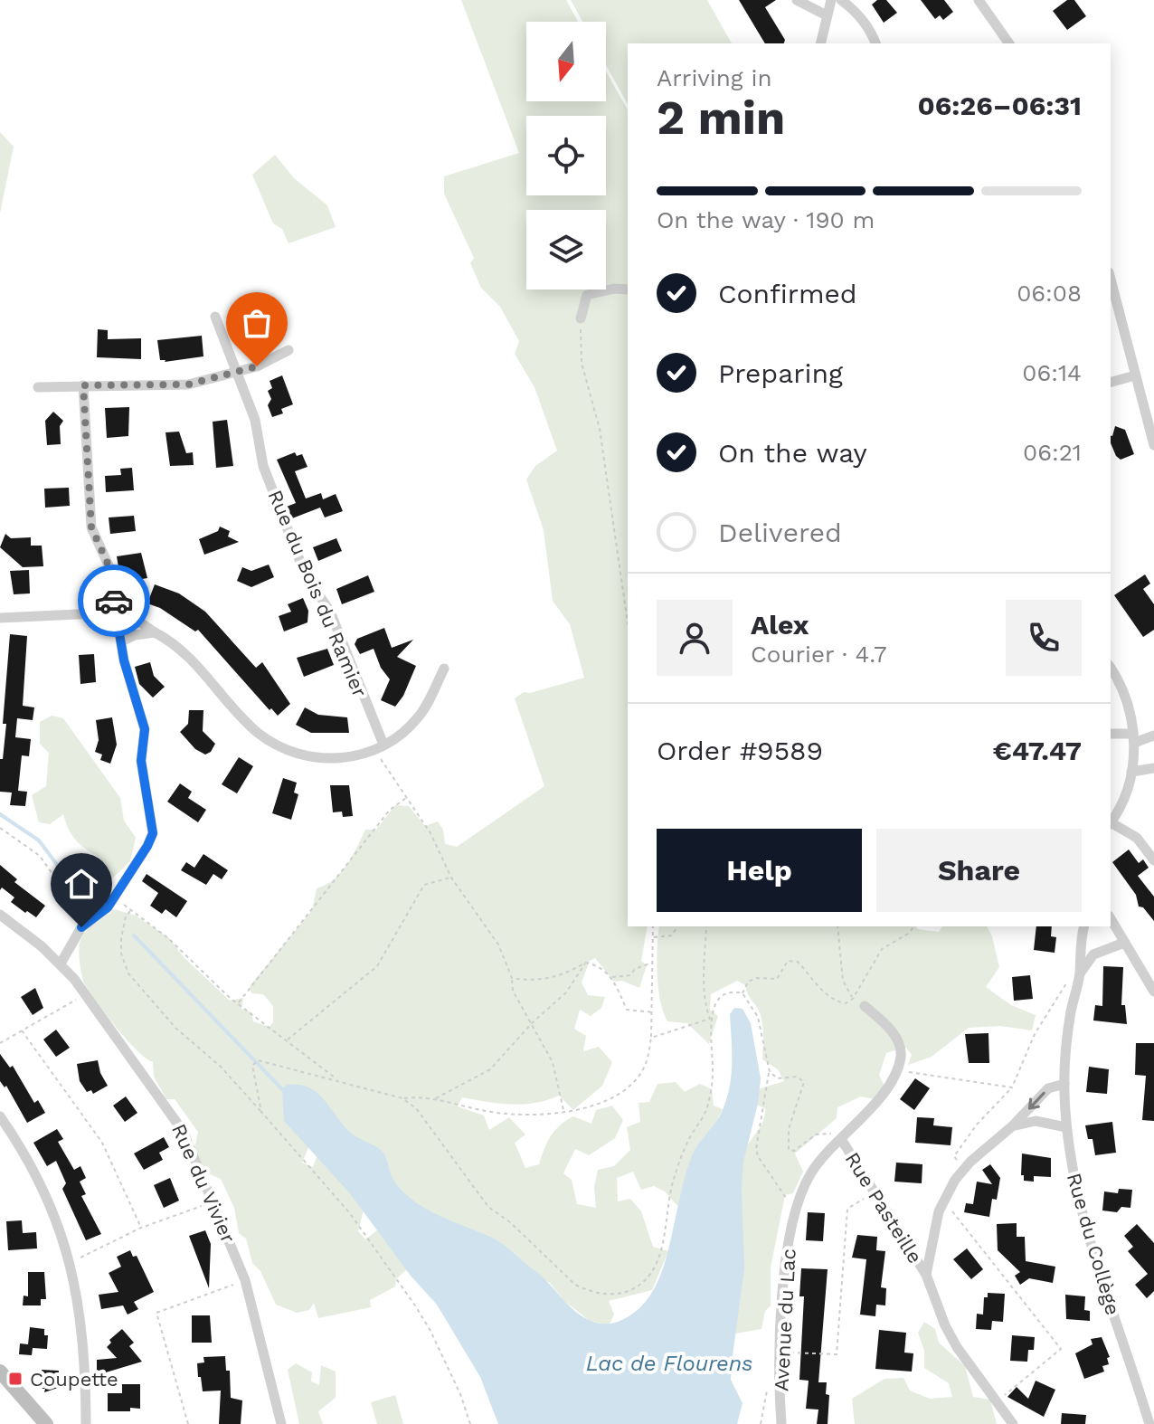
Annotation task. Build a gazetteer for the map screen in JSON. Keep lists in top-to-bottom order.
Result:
{
  "streets": {
    "street": [
      "Rue du Bois du Ramier",
      "Rue du Vivier",
      "Rue Pasteille",
      "Rue du Collège",
      "Avenue du Lac"
    ]
  },
  "crossings": [
    ["Rue Pasteille", "Rue du Collège"],
    ["Rue Pasteille", "Avenue du Lac"]
  ],
  "water": ["Lac de Flourens"],
  "places": {
    "transit": ["Coupette"]
  },
  "north": "bottom",
  "page": {
    "heading": ["2 min", "Arriving in", "06:26–06:31"],
    "panel": [
      "Alex",
      "Courier · 4.7",
      "Order #9589",
      "€47.47"
    ],
    "bar": "On the way · 190 m",
    "list": [
      ["Confirmed", "06:08"],
      ["Preparing", "06:14"],
      ["On the way", "06:21"],
      "Delivered"
    ],
    "buttons": ["Help", "Share"]
  }
}
